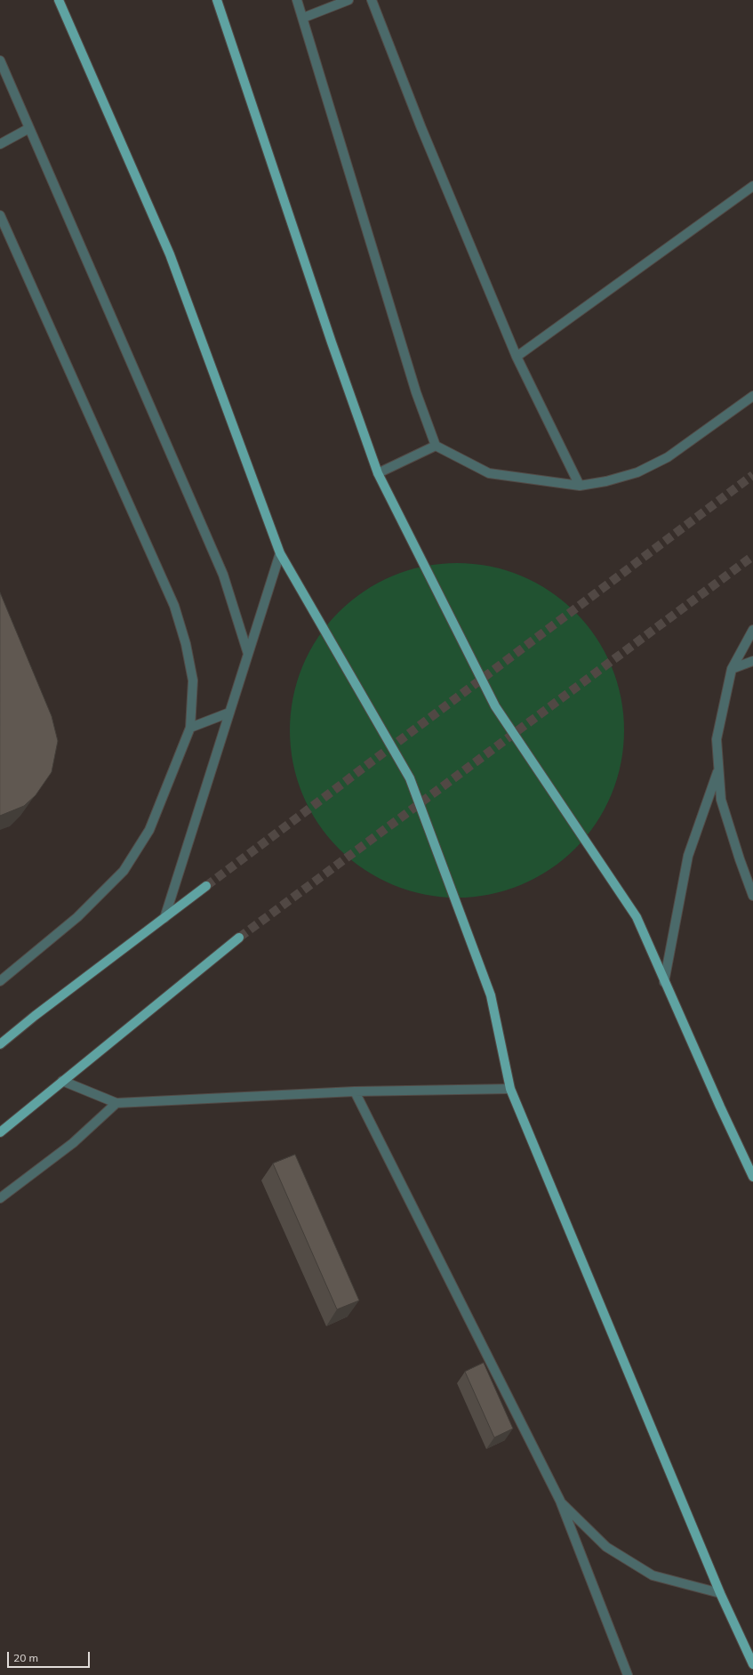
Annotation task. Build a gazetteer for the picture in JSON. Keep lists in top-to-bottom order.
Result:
{
  "scale_bar": "20 m"
}
